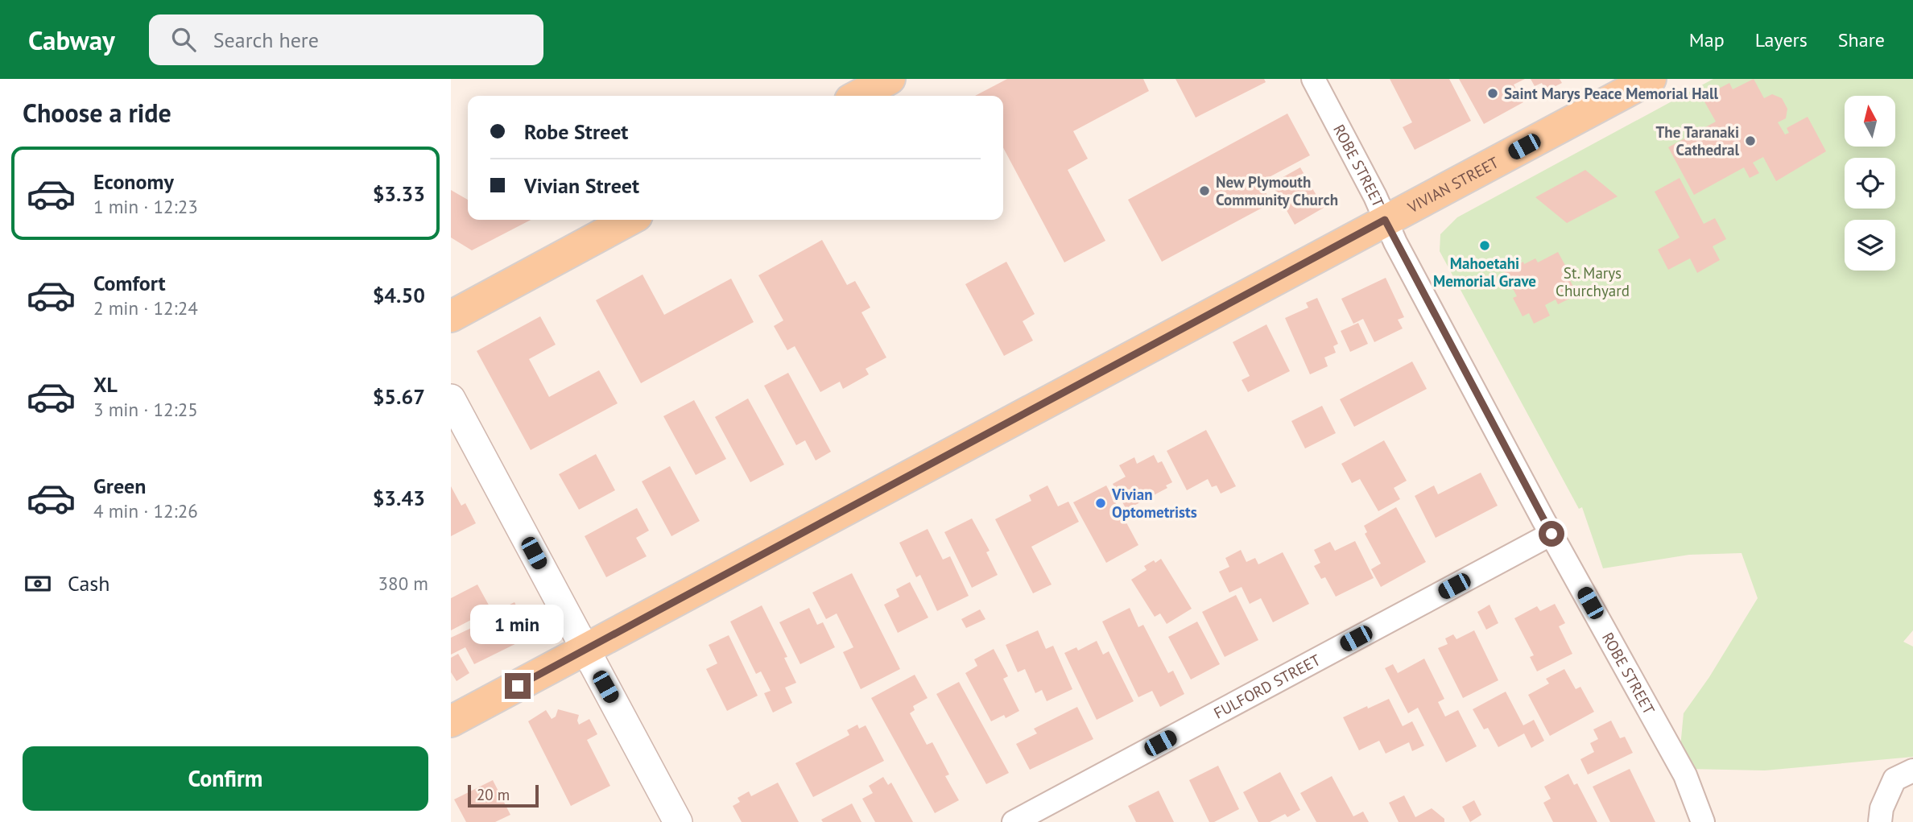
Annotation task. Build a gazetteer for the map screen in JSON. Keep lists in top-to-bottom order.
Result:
{
  "streets": {
    "main road": ["VIVIAN STREET"],
    "street": ["ROBE STREET", "FULFORD STREET"]
  },
  "crossings": [
    ["ROBE STREET", "VIVIAN STREET"],
    ["ROBE STREET", "FULFORD STREET"]
  ],
  "parks": ["St. Marys Churchyard"],
  "places": [
    "Saint Marys Peace Memorial Hall",
    "The Taranaki Cathedral",
    "New Plymouth Community Church",
    "Mahoetahi Memorial Grave",
    "Vivian Optometrists"
  ],
  "scale_bar": "20 m",
  "north": "top",
  "page": {
    "header": "Cabway",
    "search": "Search here",
    "nav": ["Map", "Layers", "Share"],
    "heading": "Choose a ride",
    "banner": ["Robe Street", "Vivian Street"],
    "list": [
      {
        "name": "Economy",
        "note": "1 min · 12:23",
        "value": "$3.33"
      },
      {
        "name": "Comfort",
        "note": "2 min · 12:24",
        "value": "$4.50"
      },
      {
        "name": "XL",
        "note": "3 min · 12:25",
        "value": "$5.67"
      },
      {
        "name": "Green",
        "note": "4 min · 12:26",
        "value": "$3.43"
      }
    ],
    "pay": ["Cash", "380 m"],
    "bubble": "1 min",
    "buttons": "Confirm",
    "scale": "20 m"
  }
}
